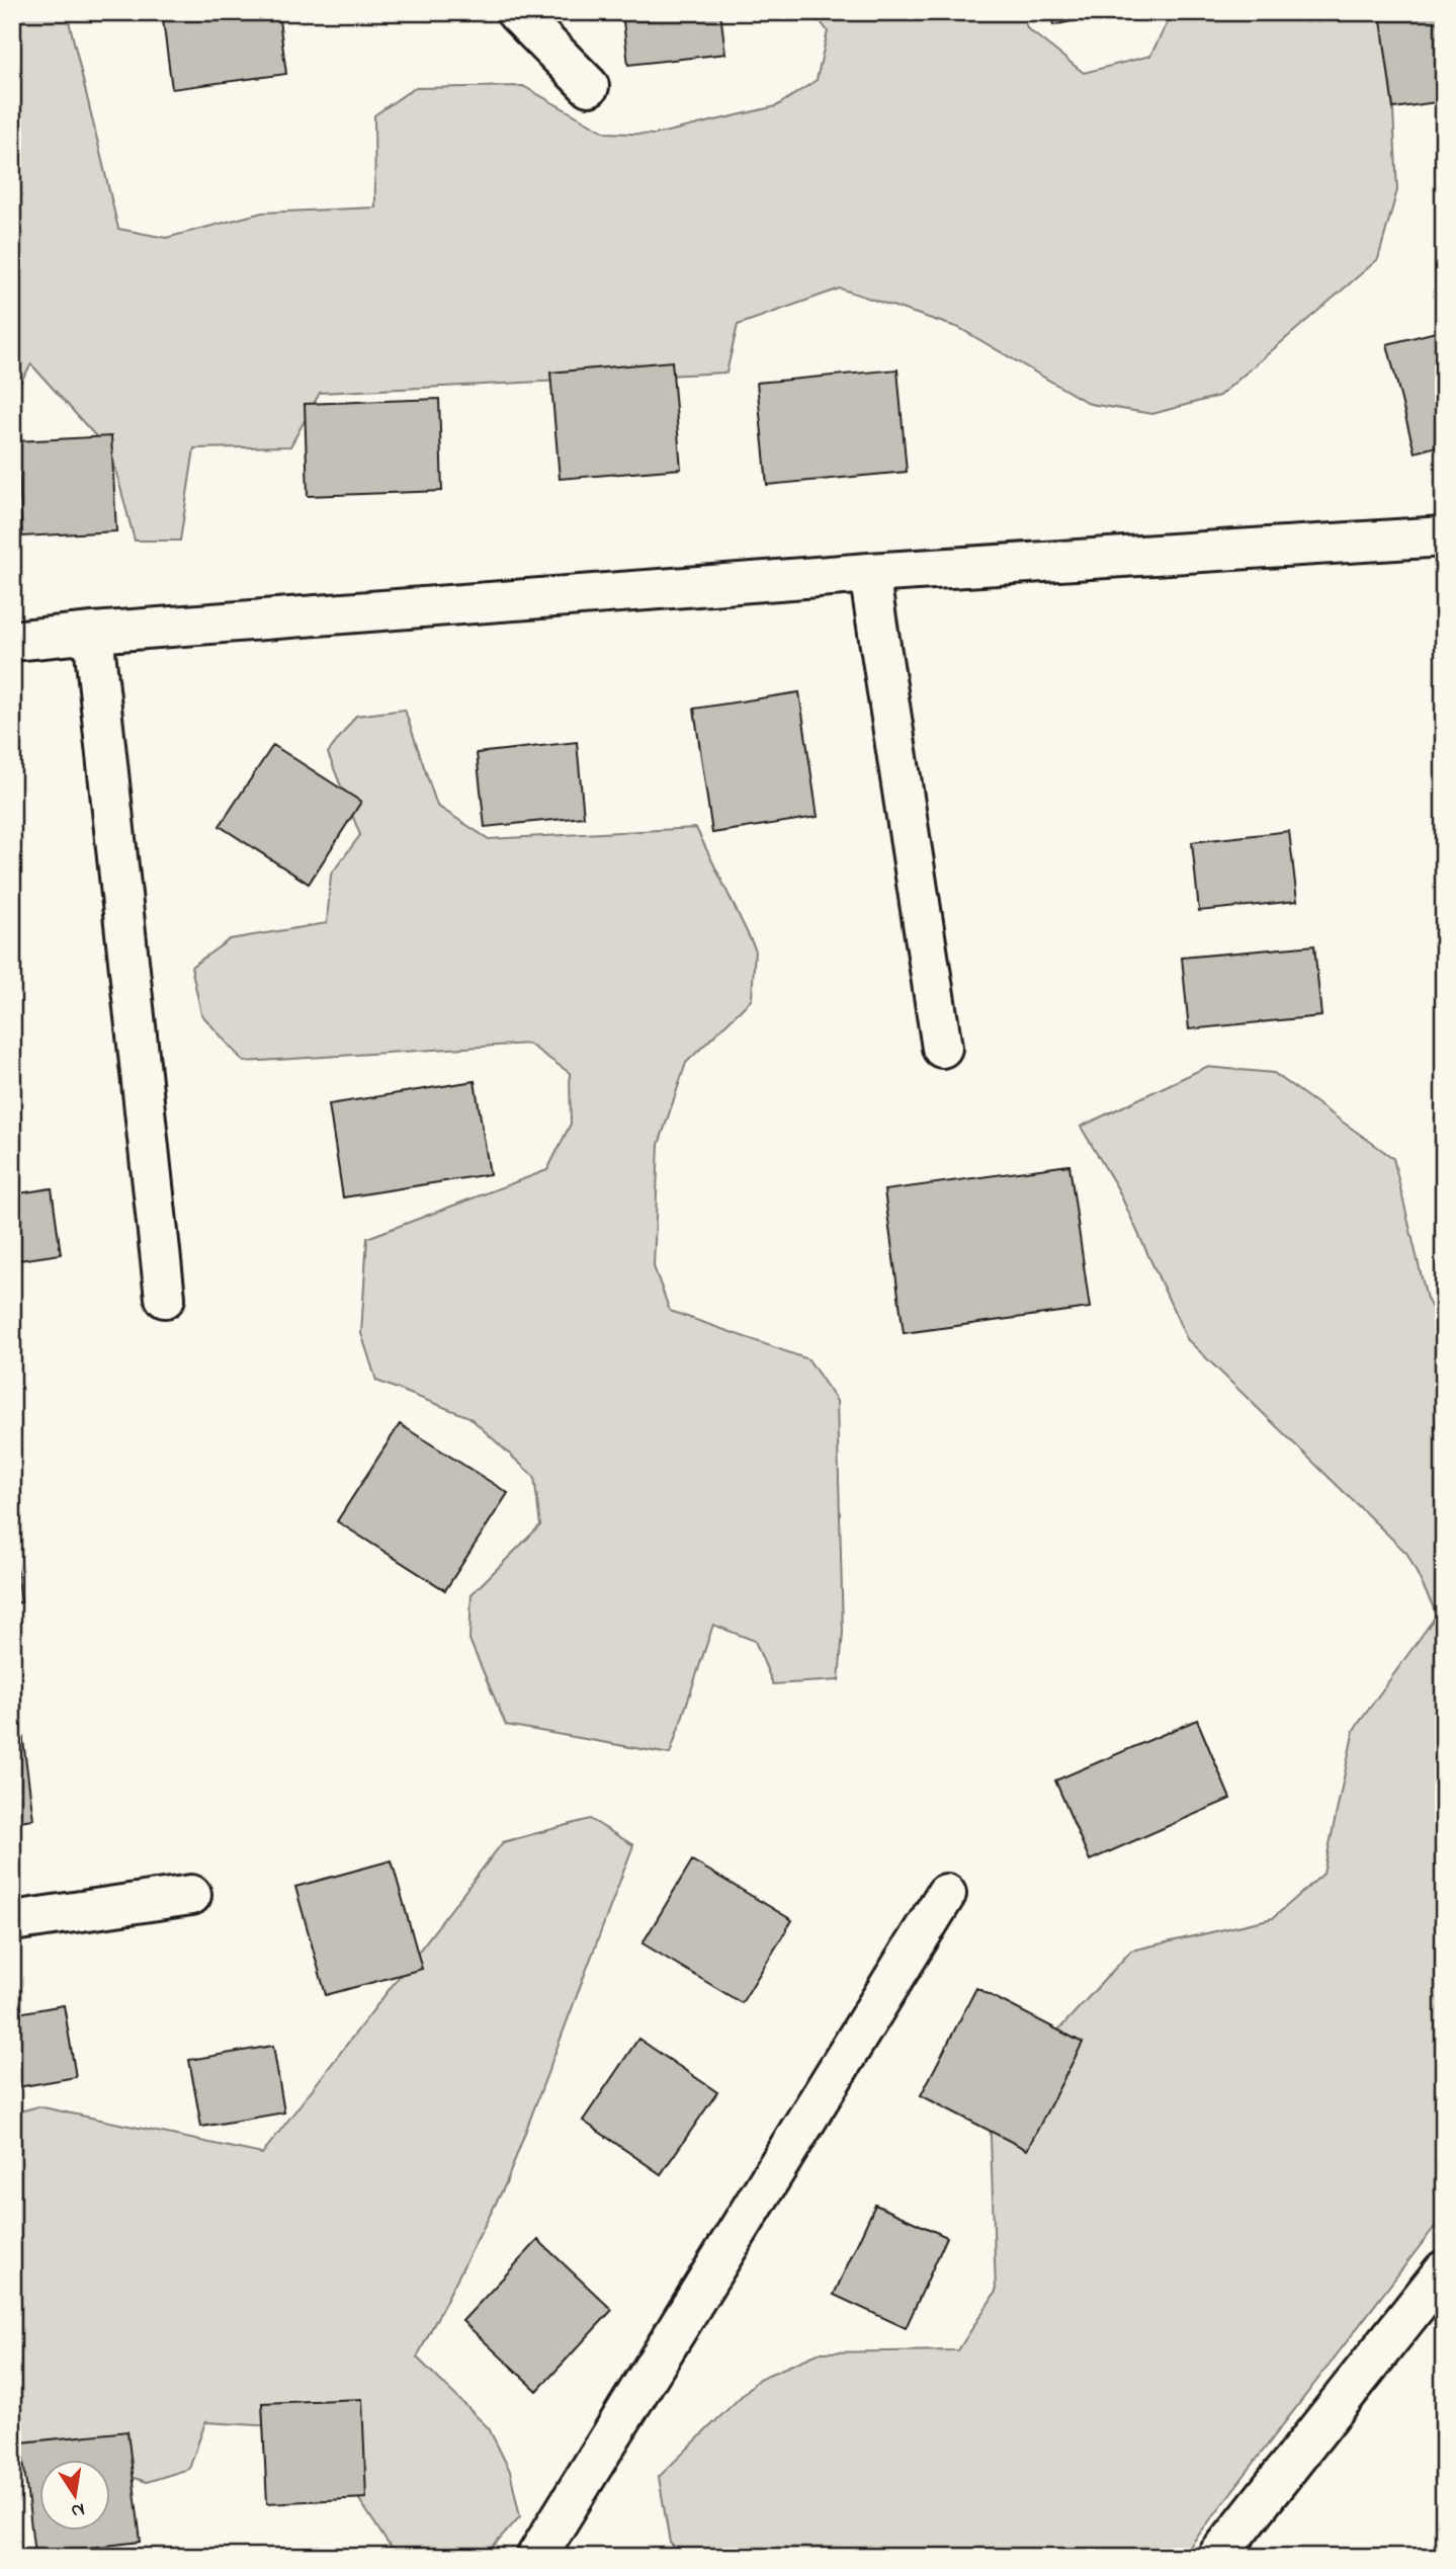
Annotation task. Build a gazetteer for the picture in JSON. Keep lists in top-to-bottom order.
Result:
{
  "north": "bottom"
}
